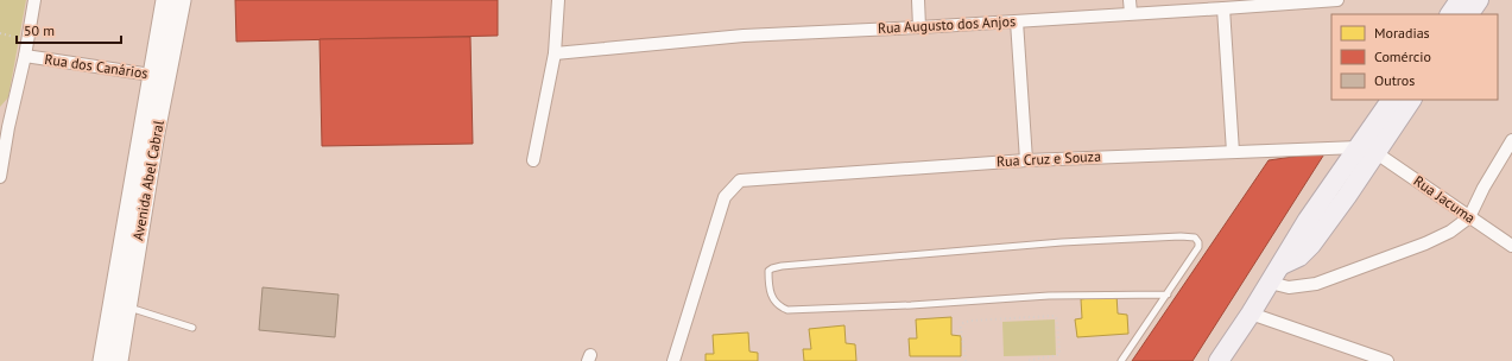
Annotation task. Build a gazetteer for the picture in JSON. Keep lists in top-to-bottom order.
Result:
{
  "streets": {
    "main road": ["Avenida Abel Cabral"],
    "street": [
      "Rua Augusto dos Anjos",
      "Rua dos Canários",
      "Rua Cruz e Souza",
      "Rua Jacuma"
    ]
  },
  "crossings": [
    ["Rua dos Canários", "Avenida Abel Cabral"]
  ],
  "legend": ["Moradias", "Comércio", "Outros"],
  "scale_bar": "50 m"
}
